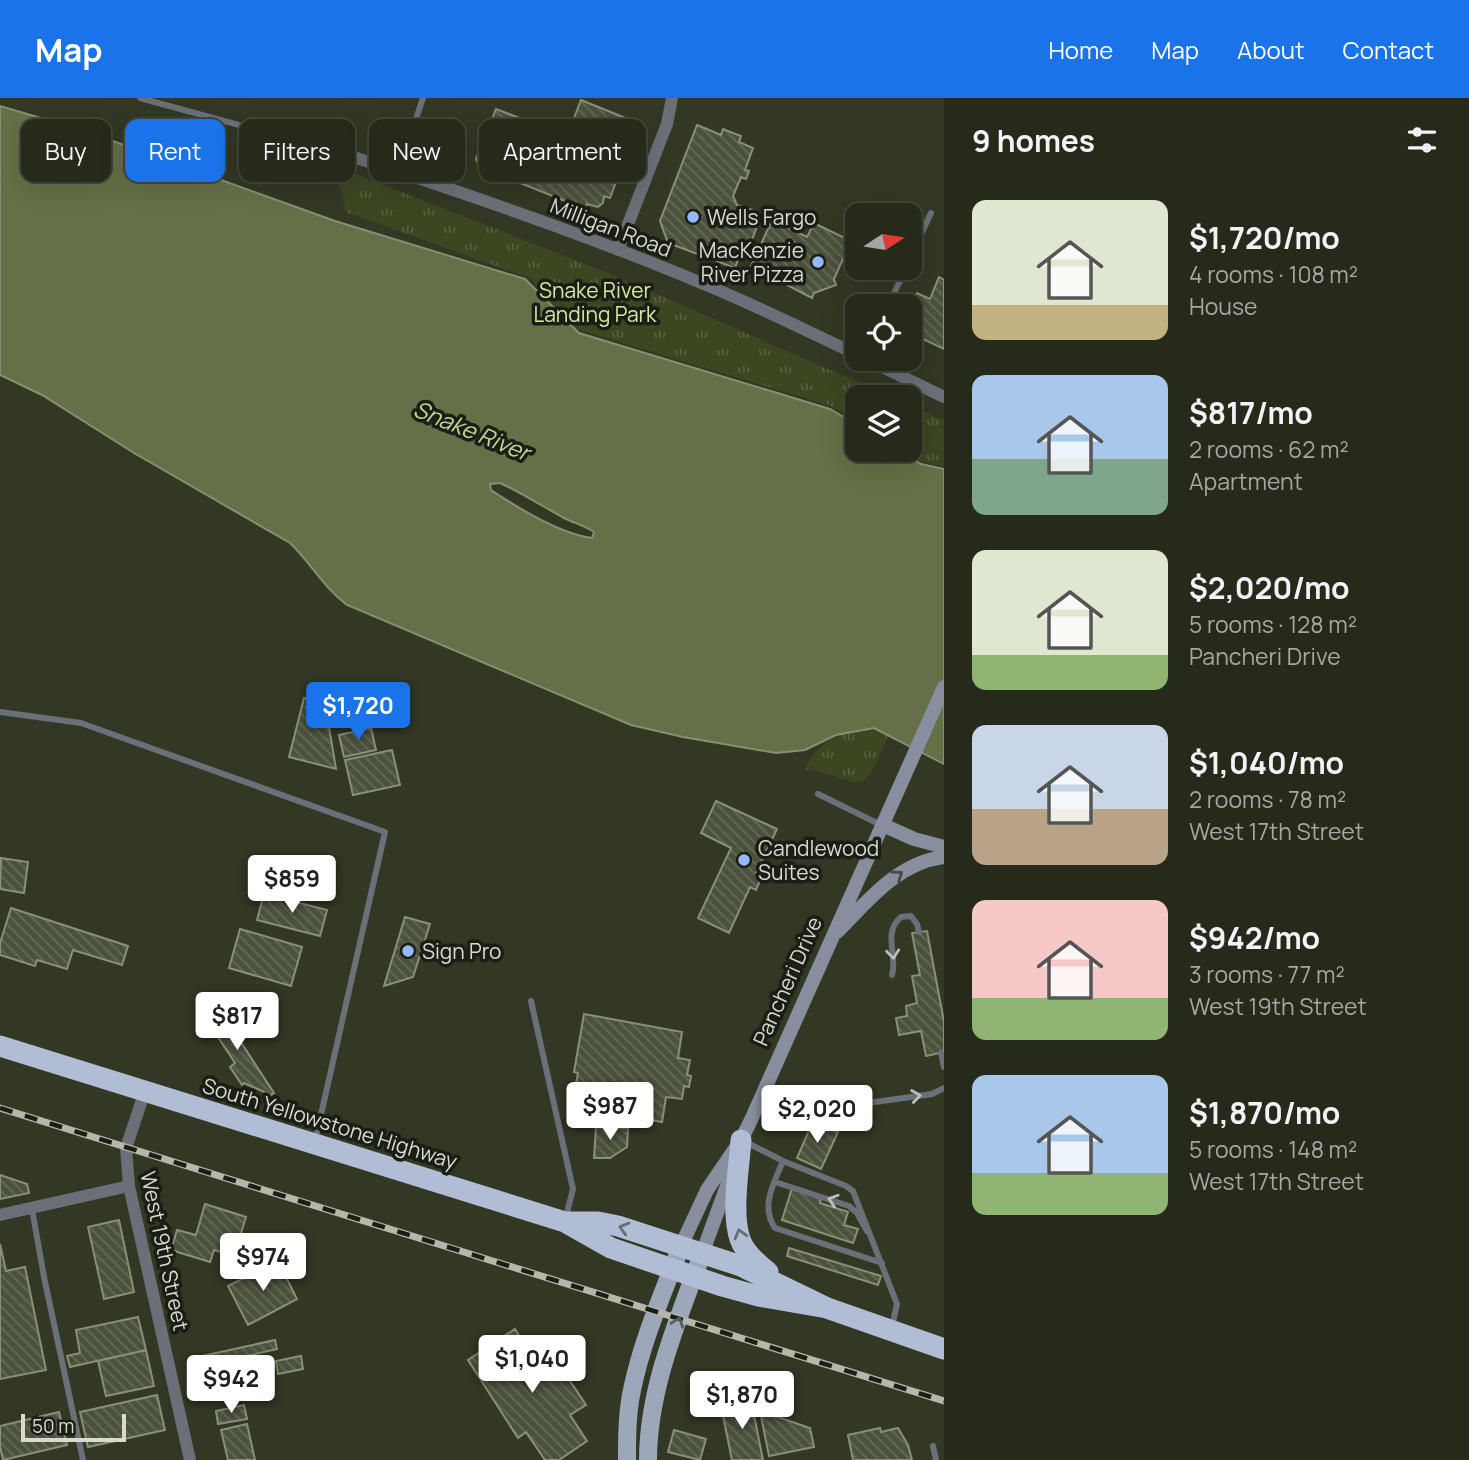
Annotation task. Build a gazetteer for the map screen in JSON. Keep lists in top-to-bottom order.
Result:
{
  "streets": {
    "highway": ["South Yellowstone Highway"],
    "main road": ["Pancheri Drive"],
    "street": ["Milligan Road", "West 19th Street"]
  },
  "crossings": [
    ["Pancheri Drive", "South Yellowstone Highway"],
    ["South Yellowstone Highway", "West 19th Street"]
  ],
  "water": ["Snake River"],
  "parks": ["Snake River Landing Park"],
  "places": [
    "Wells Fargo",
    "MacKenzie River Pizza",
    "Candlewood Suites",
    "Sign Pro"
  ],
  "scale_bar": "50 m",
  "north": "right",
  "page": {
    "header": "Map",
    "nav": [
      "Home",
      "Map",
      "About",
      "Contact"
    ],
    "heading": "9 homes",
    "chip": [
      "Buy",
      "Rent",
      "Filters",
      "New",
      "Apartment"
    ],
    "list": [
      {
        "name": "$1,720/mo",
        "note": "4 rooms · 108 m² · House"
      },
      {
        "name": "$817/mo",
        "note": "2 rooms · 62 m² · Apartment"
      },
      {
        "name": "$2,020/mo",
        "note": "5 rooms · 128 m² · Pancheri Drive"
      },
      {
        "name": "$1,040/mo",
        "note": "2 rooms · 78 m² · West 17th Street"
      },
      {
        "name": "$942/mo",
        "note": "3 rooms · 77 m² · West 19th Street"
      },
      {
        "name": "$1,870/mo",
        "note": "5 rooms · 148 m² · West 17th Street"
      }
    ],
    "price": [
      "$1,720",
      "$859",
      "$817",
      "$987",
      "$2,020",
      "$974",
      "$1,040",
      "$942",
      "$1,870"
    ],
    "scale": "50 m"
  }
}
